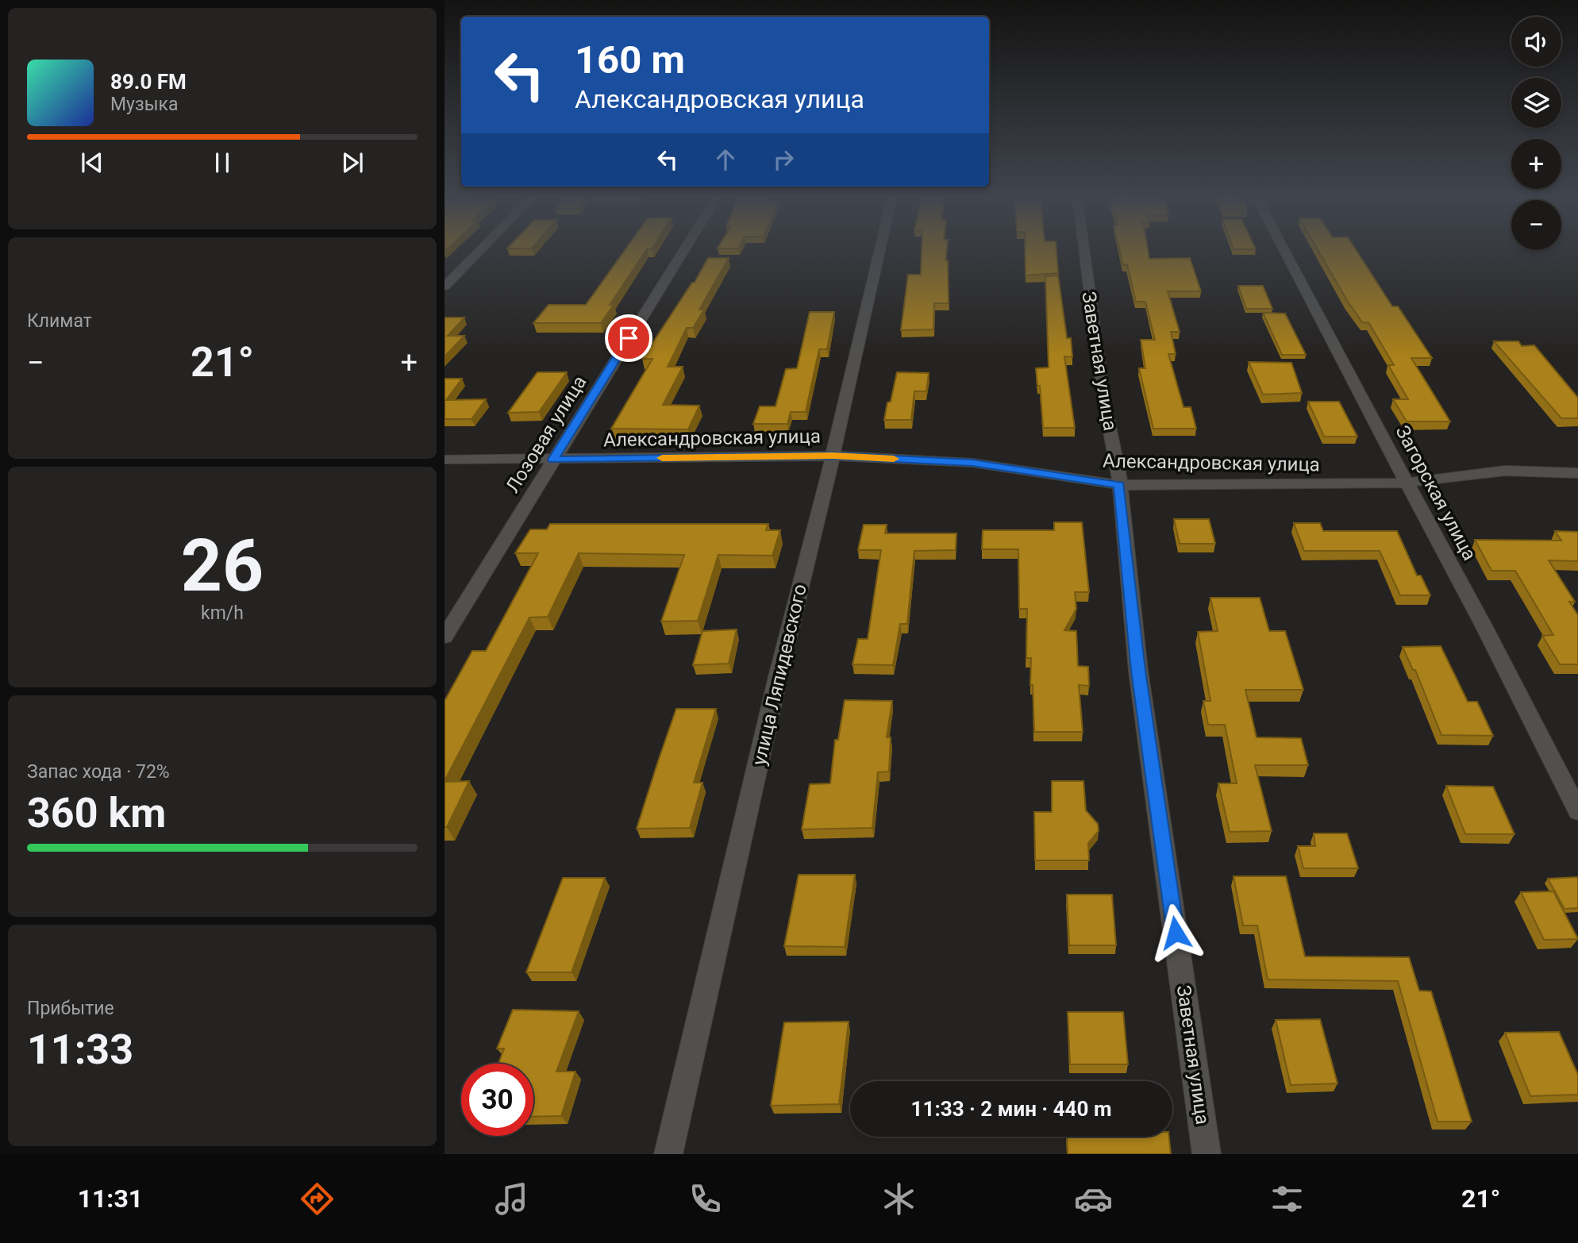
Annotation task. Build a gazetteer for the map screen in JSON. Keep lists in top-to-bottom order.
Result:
{
  "streets": {
    "street": [
      "Заветная улица",
      "Лозовая улица",
      "Александровская улица",
      "Загорская улица",
      "улица Ляпидевского"
    ]
  },
  "crossings": [
    ["Заветная улица", "Александровская улица"],
    ["Лозовая улица", "Александровская улица"],
    ["Александровская улица", "Загорская улица"],
    ["Александровская улица", "улица Ляпидевского"]
  ],
  "page": {
    "map_buttons": ["+", "−"],
    "turn": ["160 m", "Александровская улица"],
    "song": ["89.0 FM", "Музыка"],
    "tile": [
      "Климат",
      ["26", "km/h"],
      ["Запас хода · 72%", "360 km"],
      ["Прибытие", "11:33"]
    ],
    "heat": ["−", "21°", "+"],
    "limit": "30",
    "trip": "11:33 · 2 мин · 440 m",
    "tabs": ["11:31", "21°"]
  }
}
